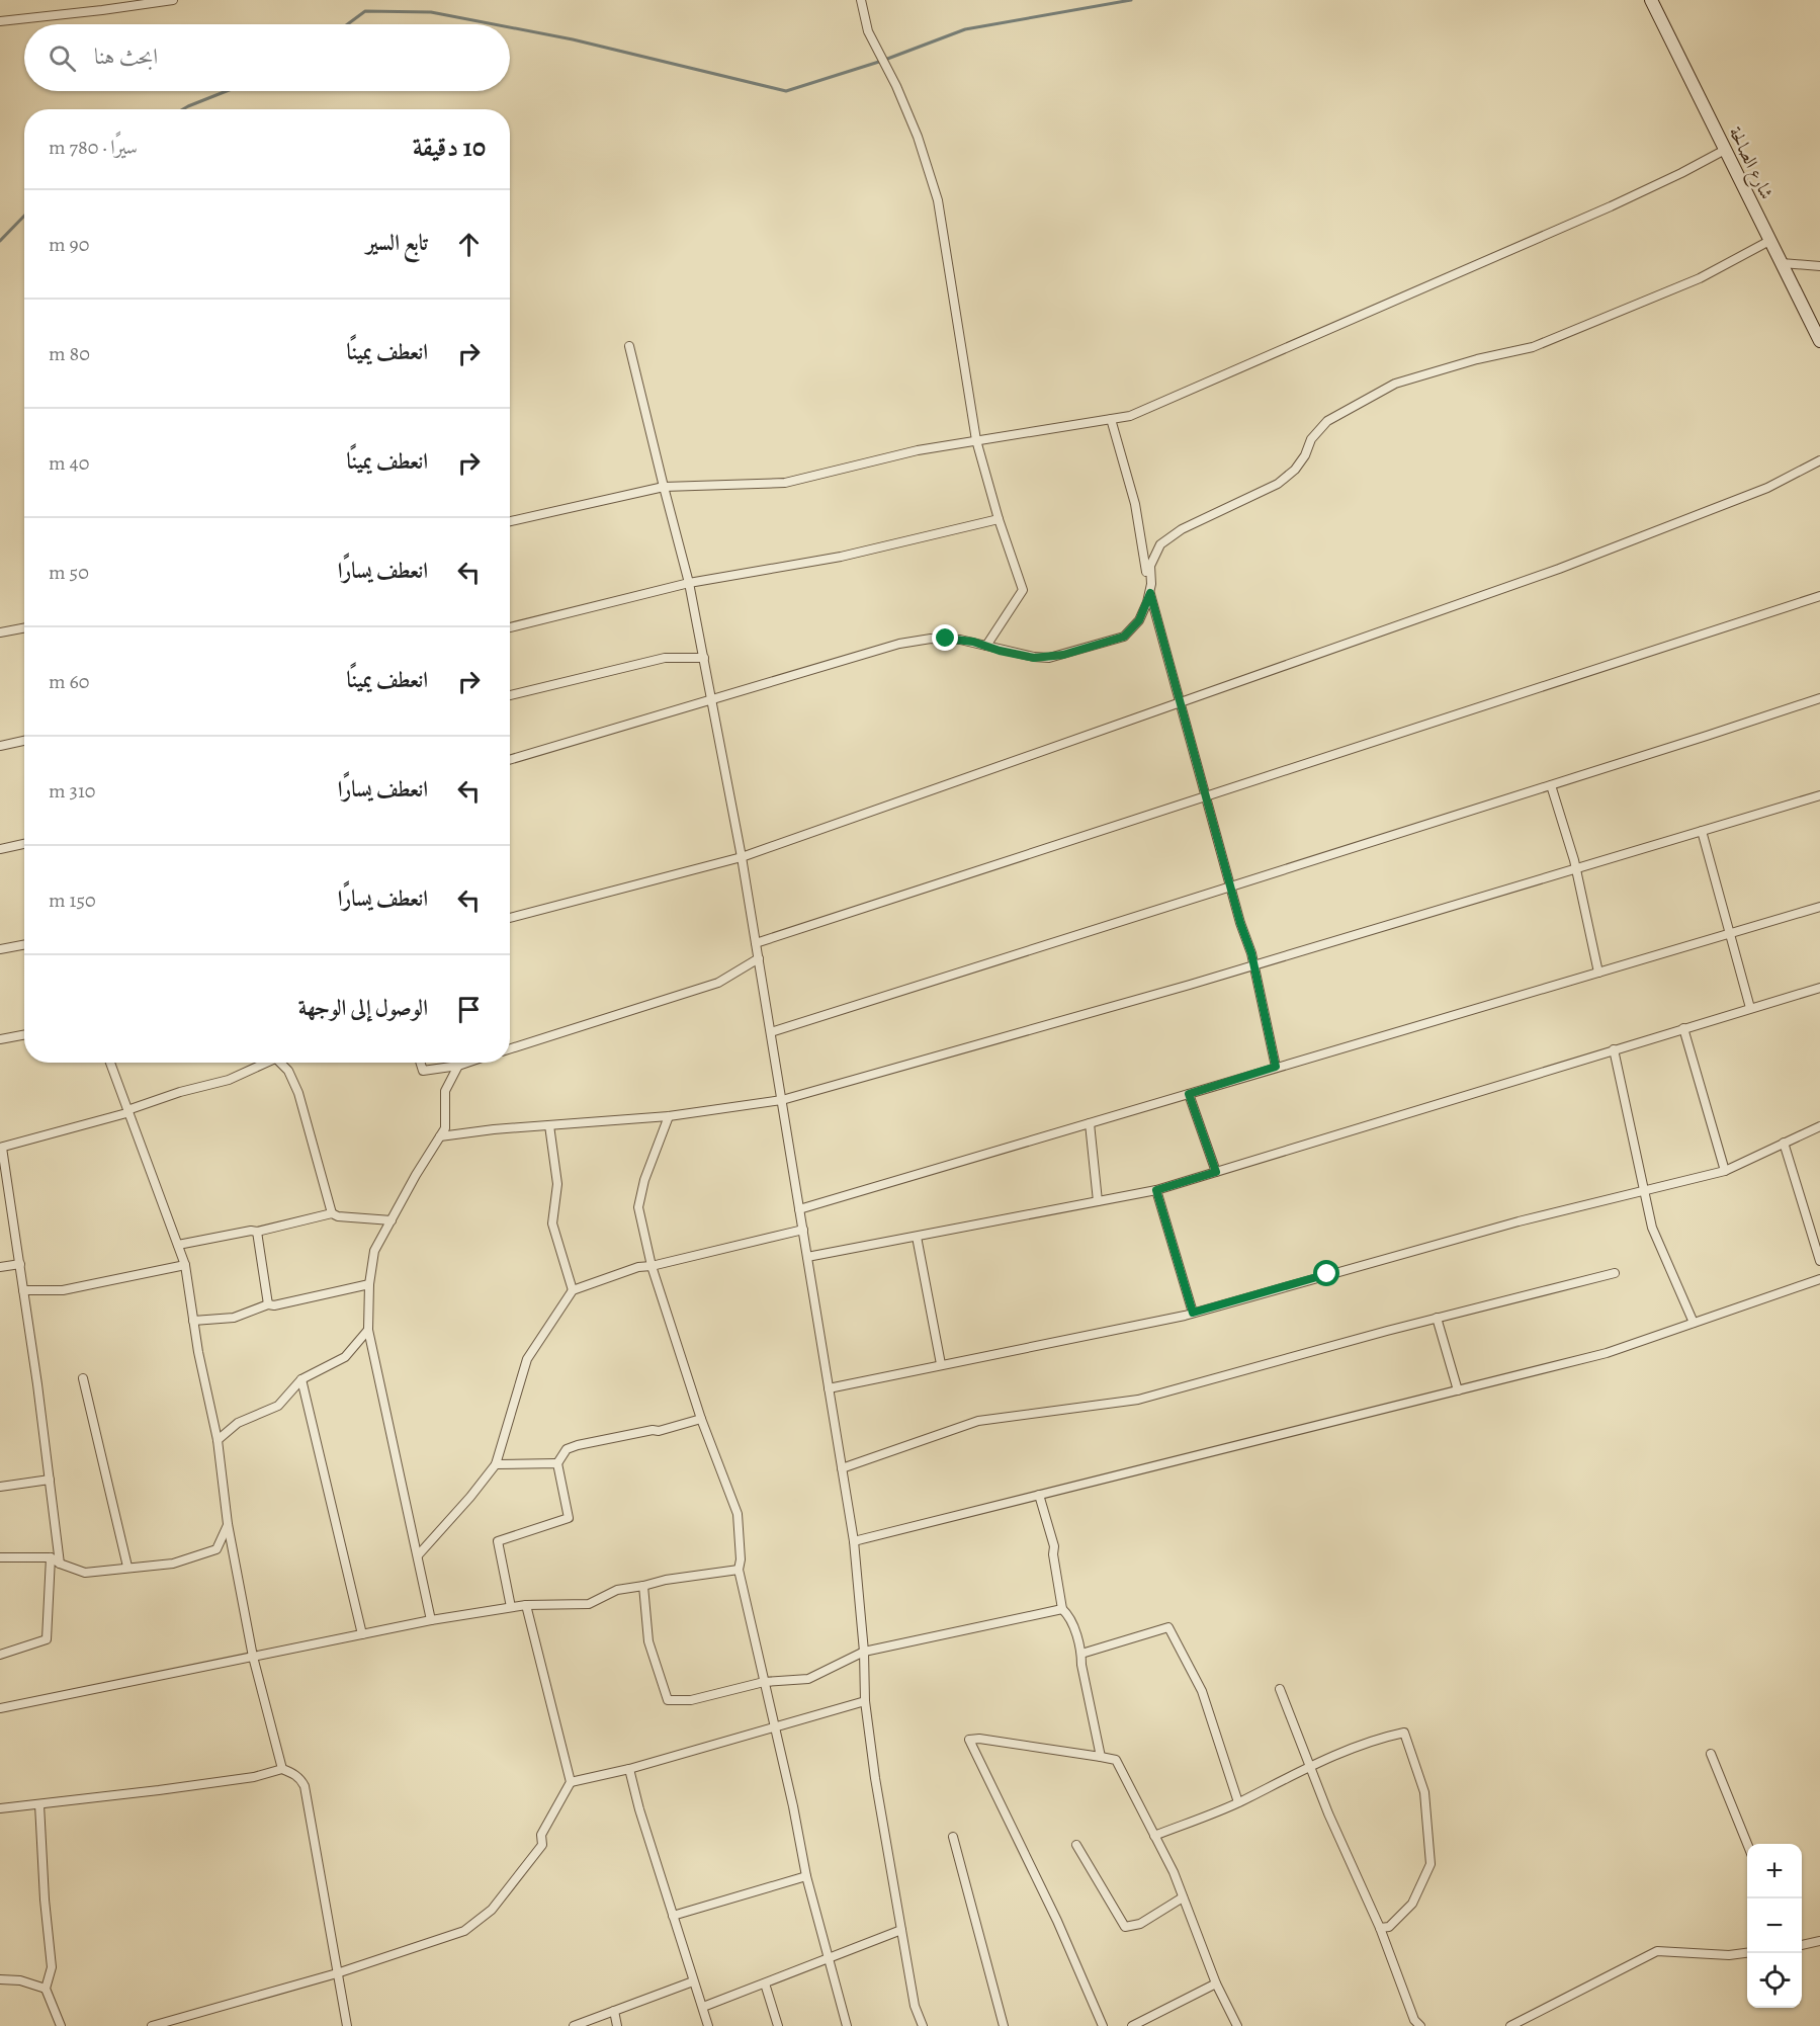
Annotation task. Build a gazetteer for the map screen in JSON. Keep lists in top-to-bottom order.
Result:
{
  "streets": {
    "main road": ["شارع الصالحة"]
  },
  "page": {
    "search": "ابحث هنا",
    "heading": ["10 دقيقة", "سيرًا · 780 m"],
    "list": [
      ["تابع السير", "90 m"],
      ["انعطف يمينًا", "80 m"],
      ["انعطف يمينًا", "40 m"],
      ["انعطف يسارًا", "50 m"],
      ["انعطف يمينًا", "60 m"],
      ["انعطف يسارًا", "310 m"],
      ["انعطف يسارًا", "150 m"],
      "الوصول إلى الوجهة"
    ],
    "map_buttons": ["+", "−"]
  }
}
